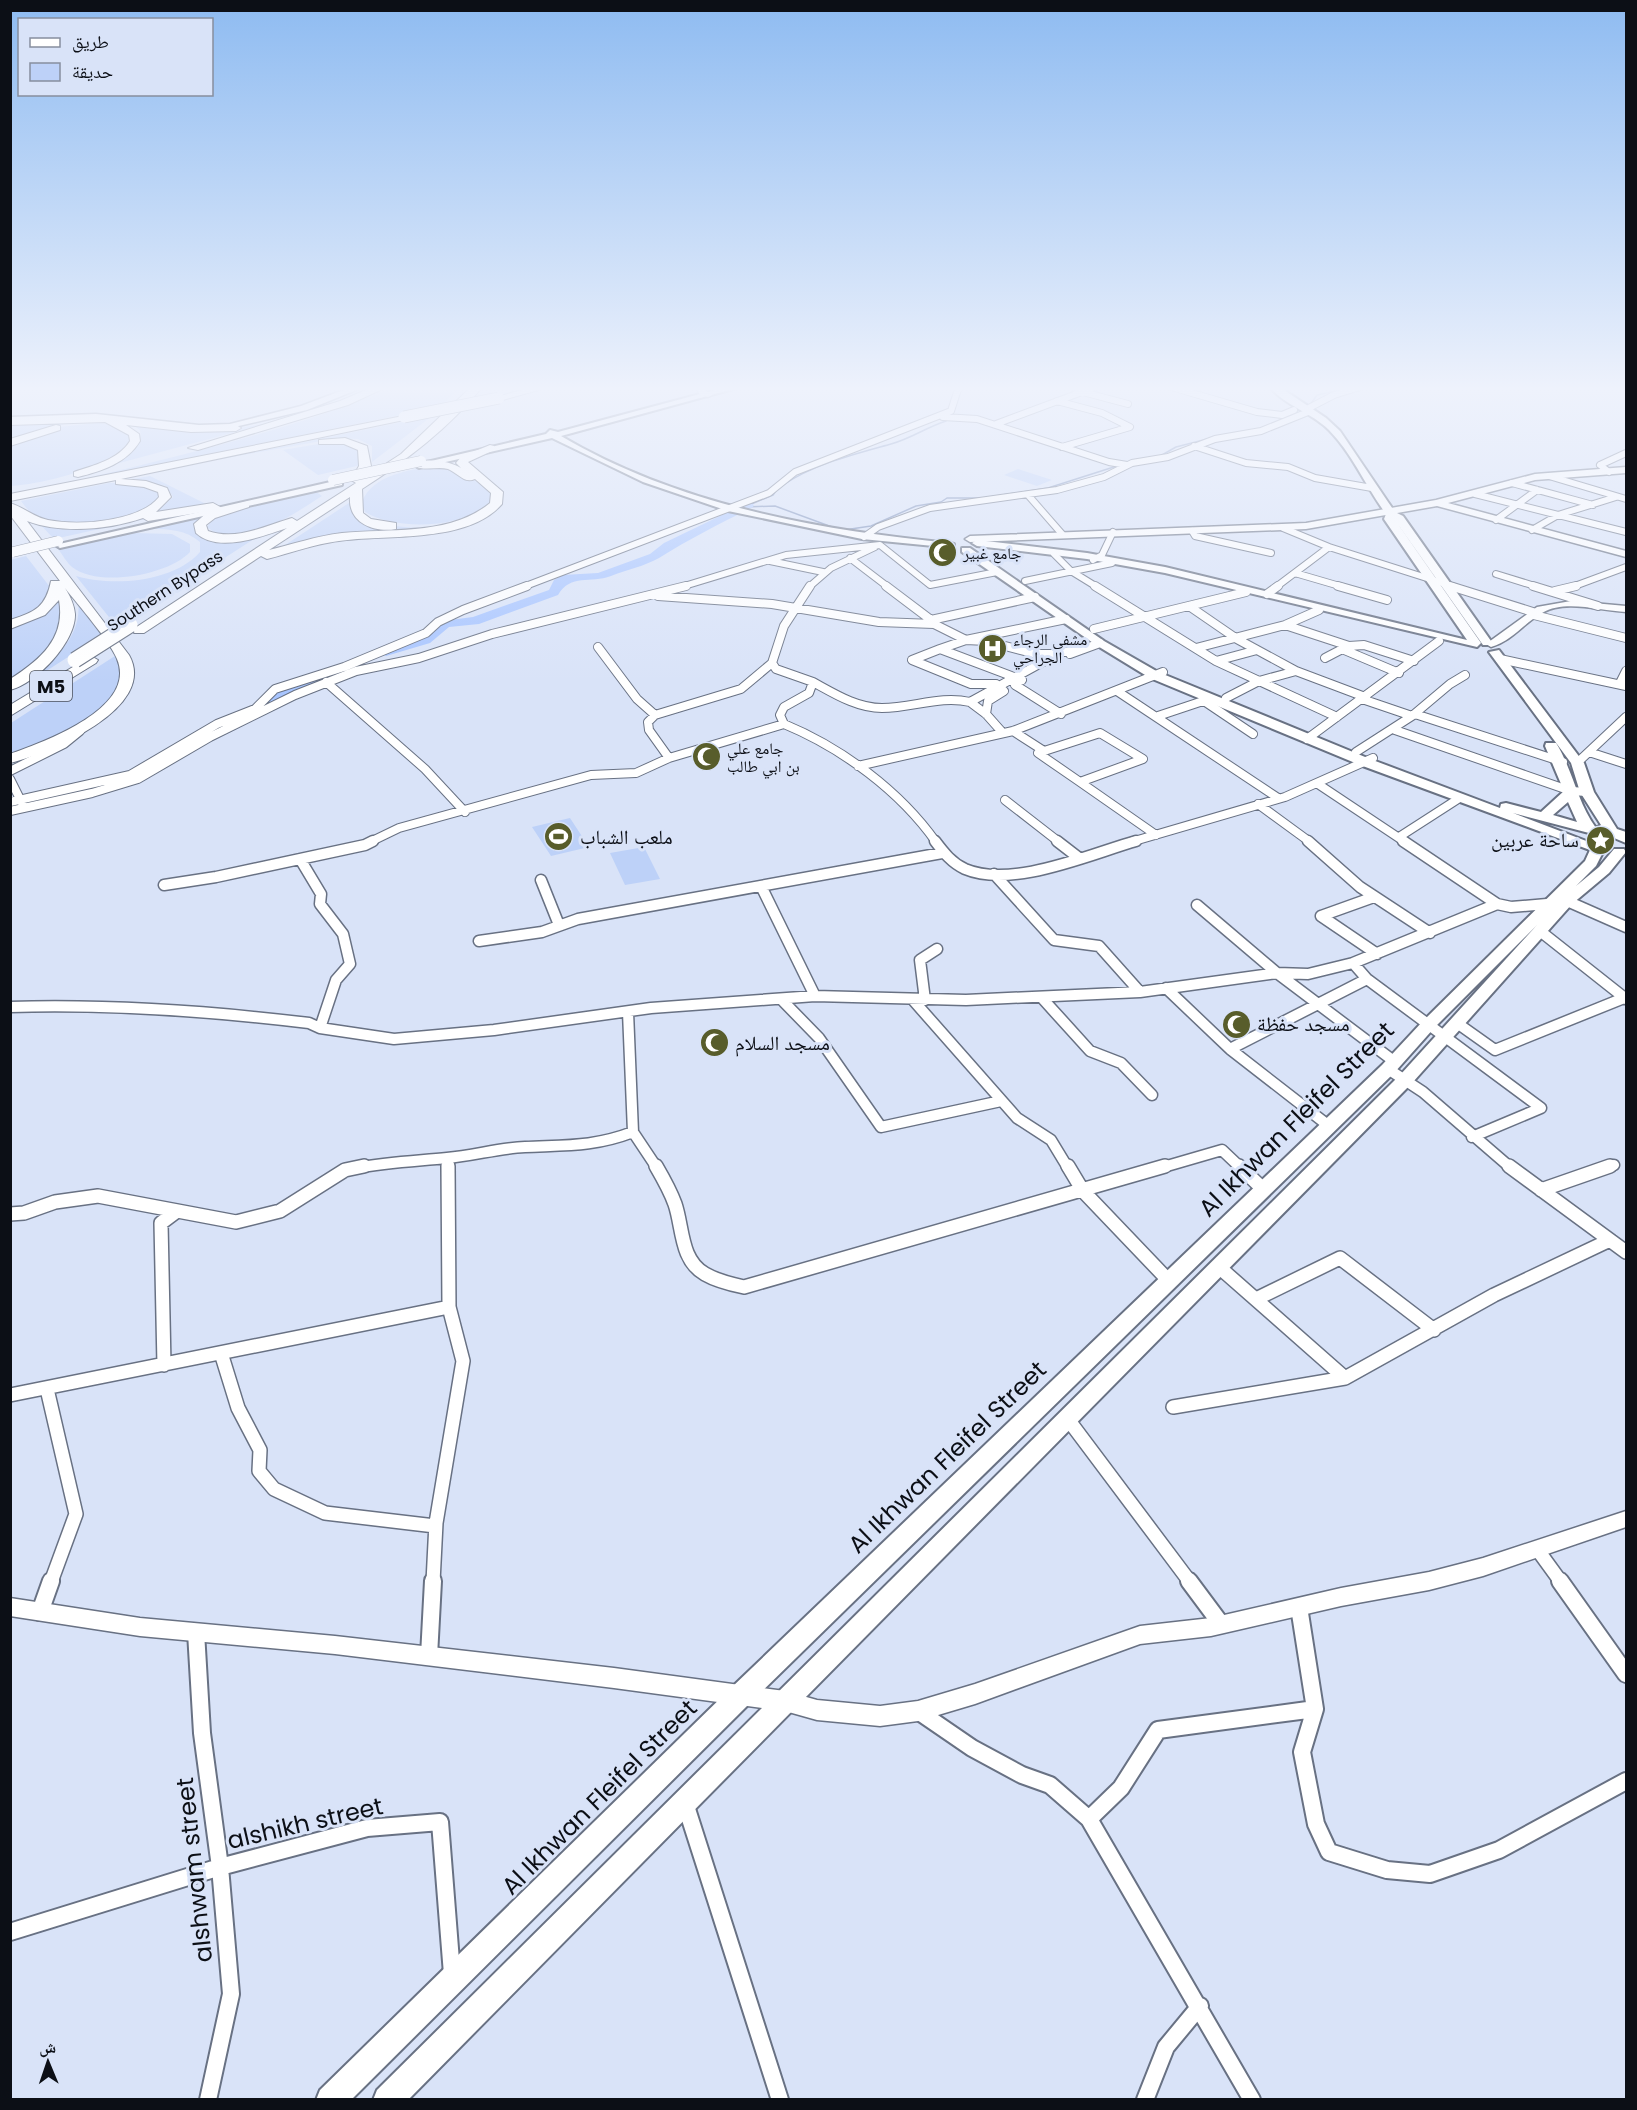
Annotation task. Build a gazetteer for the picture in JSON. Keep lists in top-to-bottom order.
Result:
{
  "streets": {
    "highway": ["Southern Bypass", "M5"],
    "main road": ["Al Ikhwan Fleifel Street"],
    "street": ["alshikh street", "alshwam street"]
  },
  "crossings": [
    ["Al Ikhwan Fleifel Street", "alshikh street"],
    ["alshikh street", "alshwam street"]
  ],
  "places": {
    "mosque": [
      "جامع غبير",
      "جامع علي بن ابي طالب",
      "مسجد حفظة",
      "مسجد السلام"
    ],
    "hospital": ["مشفى الرجاء الجراحي"],
    "sports": ["ملعب الشباب"],
    "place": ["ساحة عربين"]
  },
  "legend": ["طريق", "حديقة"],
  "north": "top"
}
